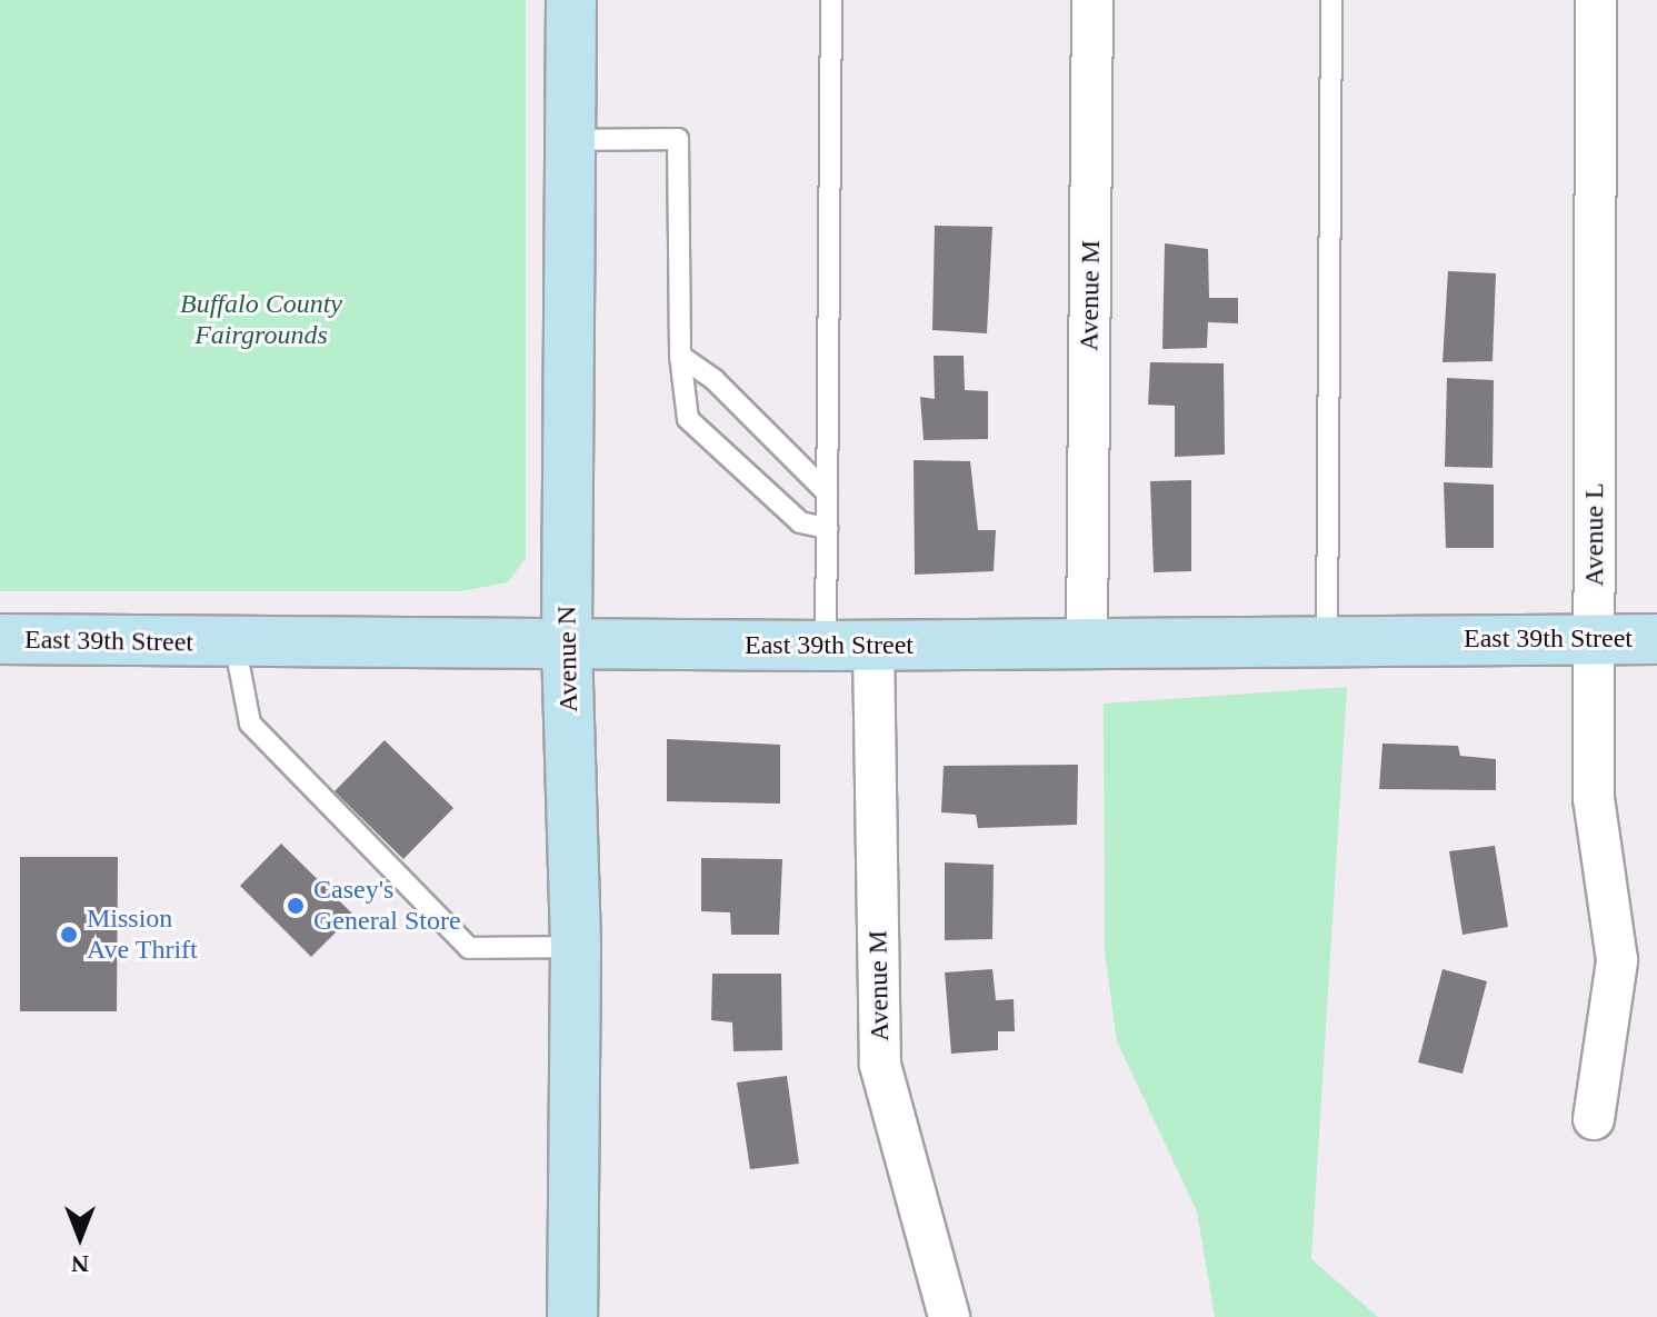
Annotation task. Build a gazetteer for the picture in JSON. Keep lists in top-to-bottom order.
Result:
{
  "streets": {
    "main road": ["East 39th Street", "Avenue N"],
    "street": ["Avenue M", "Avenue L"]
  },
  "crossings": [
    ["Avenue M", "East 39th Street"],
    ["Avenue L", "East 39th Street"],
    ["East 39th Street", "Avenue N"]
  ],
  "parks": ["Buffalo County Fairgrounds"],
  "places": ["Casey's General Store", "Mission Ave Thrift"],
  "north": "bottom"
}
